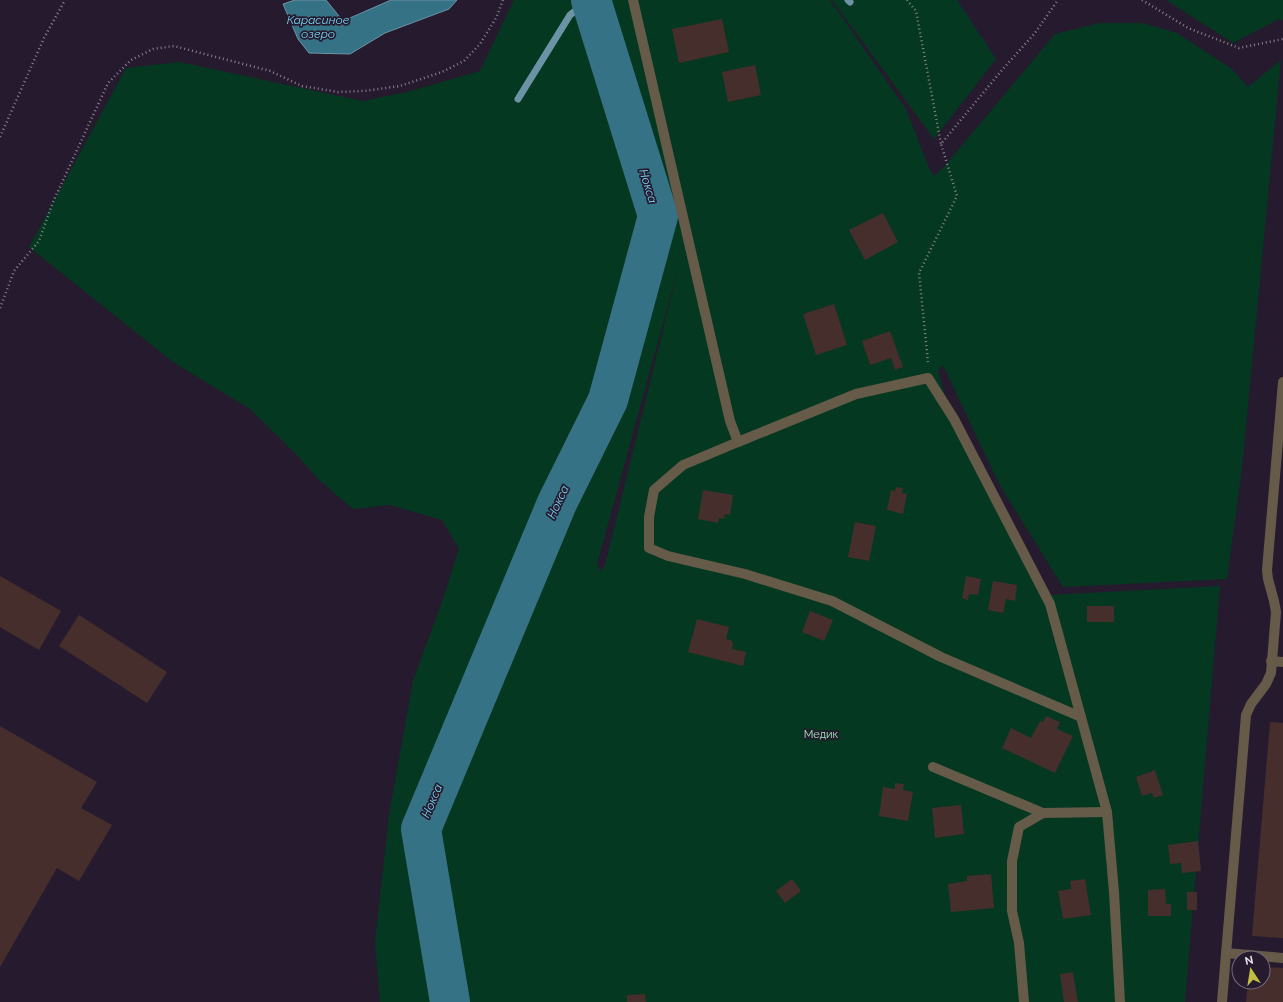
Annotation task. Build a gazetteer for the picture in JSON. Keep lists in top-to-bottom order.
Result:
{
  "water": ["Карасиное озеро", "Нокса"],
  "parks": ["Медик"],
  "north": "top"
}
